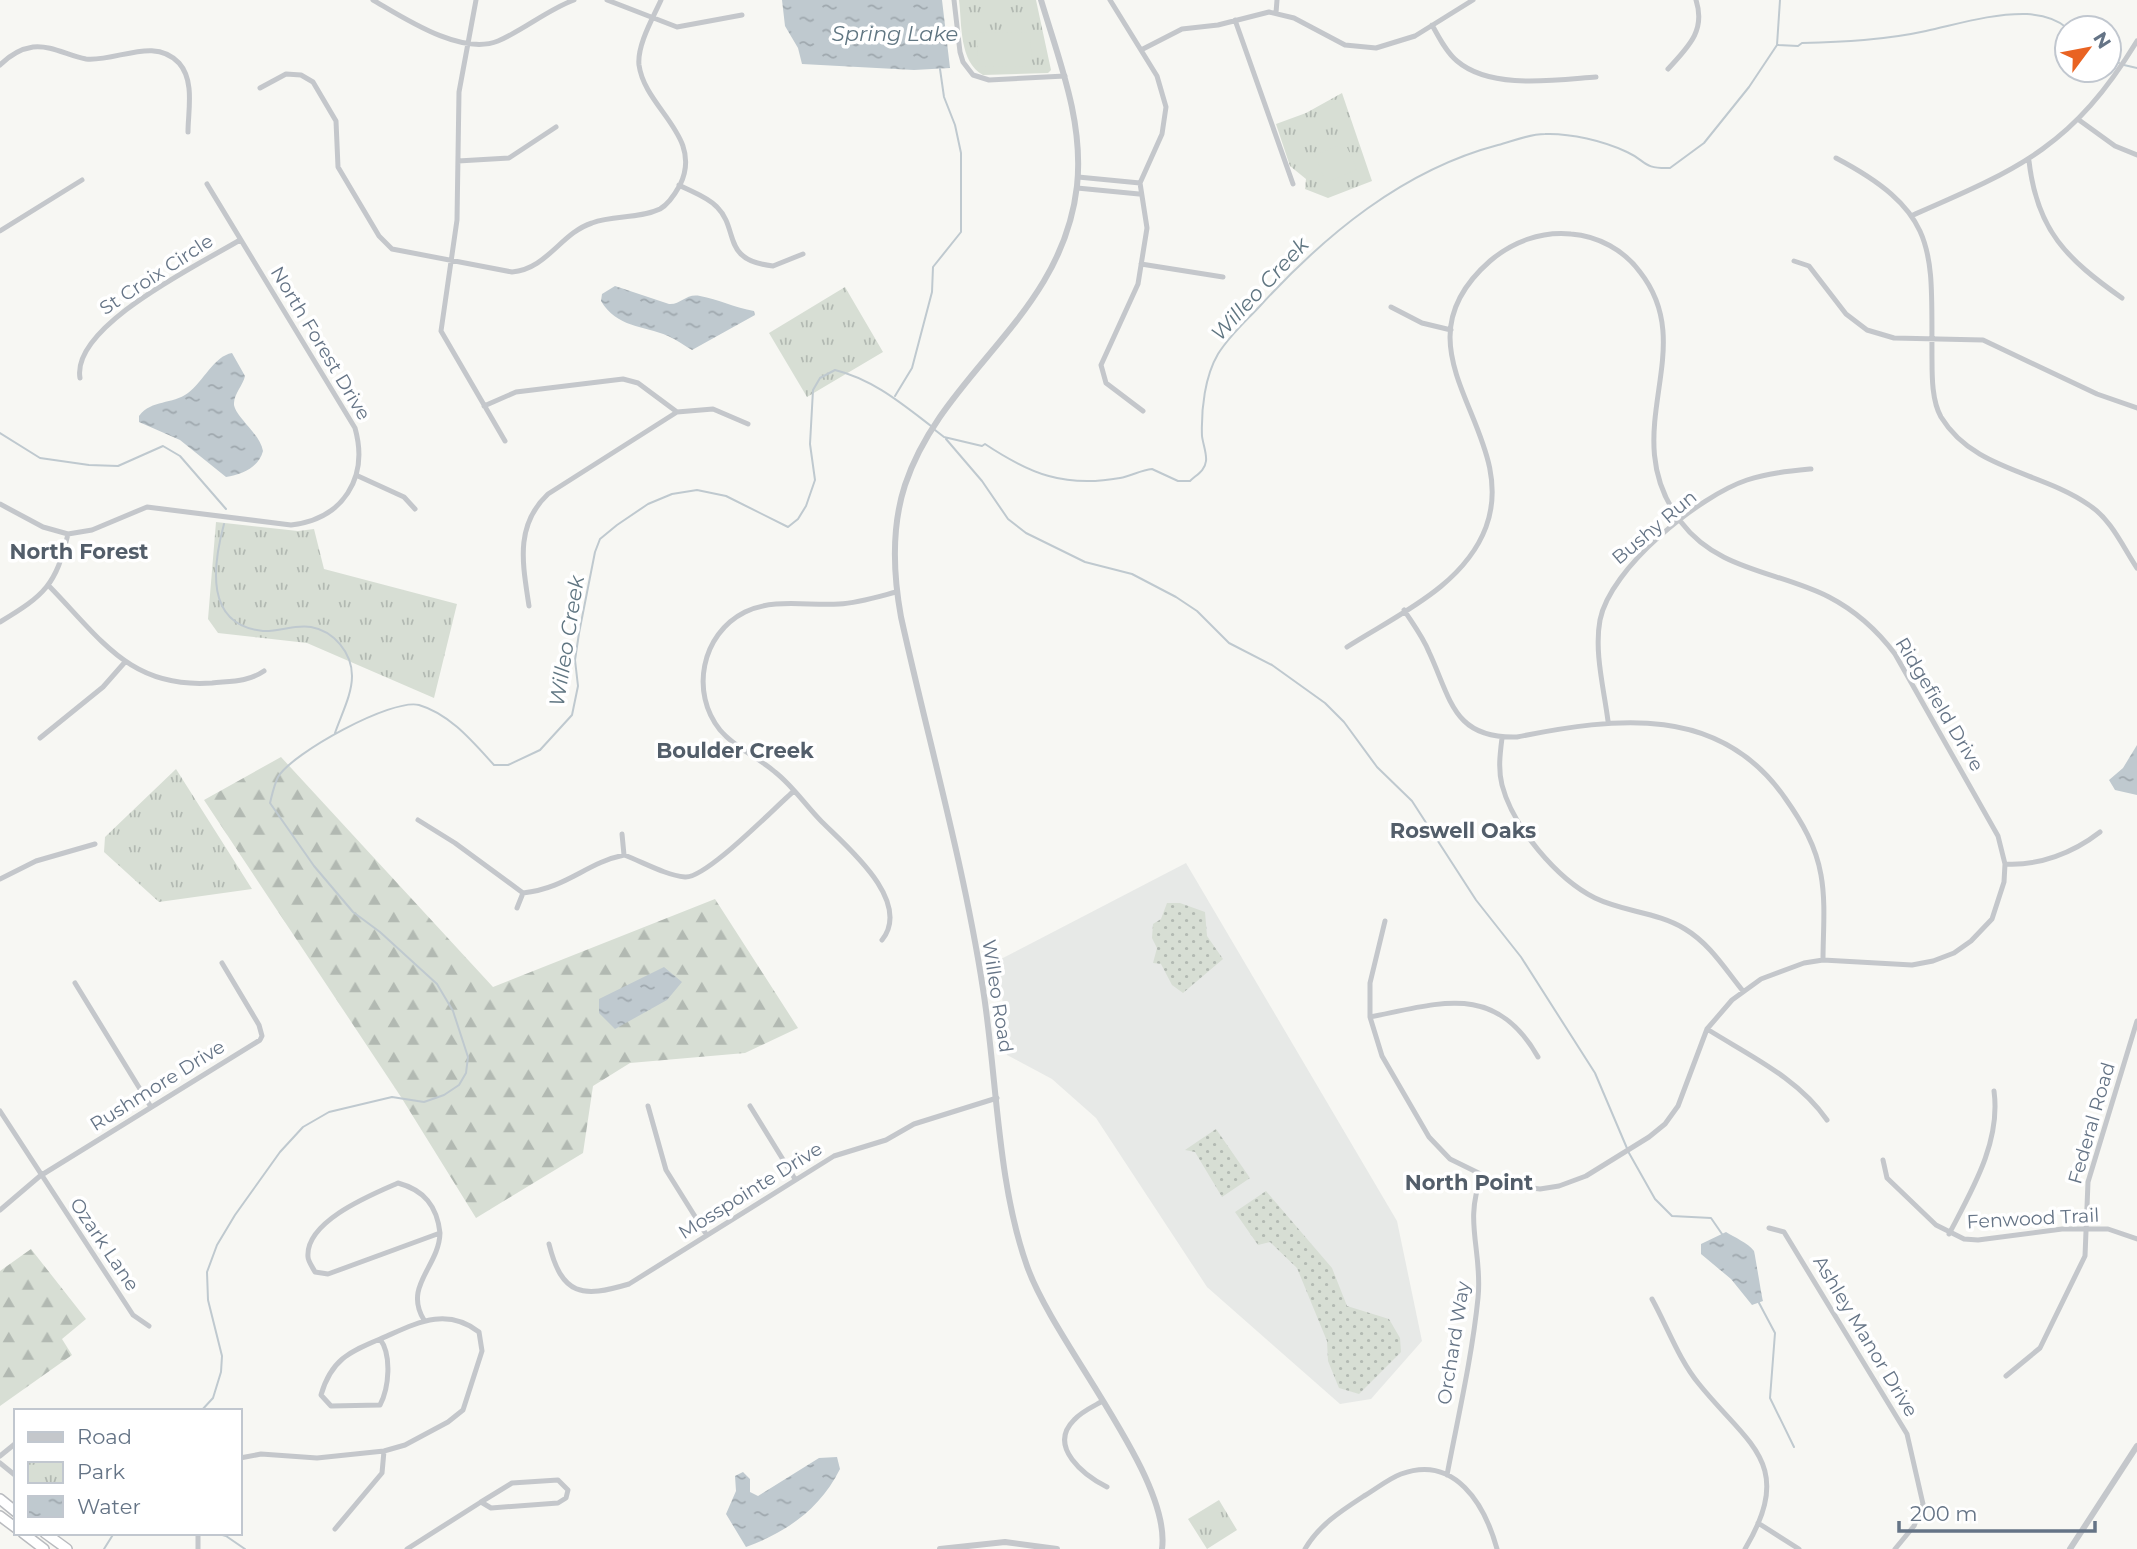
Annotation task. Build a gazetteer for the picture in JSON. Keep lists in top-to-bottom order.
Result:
{
  "streets": {
    "street": [
      "St Croix Circle",
      "North Forest Drive",
      "Bushy Run",
      "Ridgefield Drive",
      "Willeo Road",
      "Rushmore Drive",
      "Federal Road",
      "Mosspointe Drive",
      "Fenwood Trail",
      "Ozark Lane",
      "Ashley Manor Drive",
      "Orchard Way"
    ]
  },
  "crossings": [
    ["St Croix Circle", "North Forest Drive"],
    ["Bushy Run", "Ridgefield Drive"],
    ["Ridgefield Drive", "Orchard Way"],
    ["Willeo Road", "Mosspointe Drive"],
    ["Rushmore Drive", "Ozark Lane"],
    ["Federal Road", "Fenwood Trail"]
  ],
  "districts": [
    "North Forest",
    "Boulder Creek",
    "Roswell Oaks",
    "North Point"
  ],
  "water": ["Spring Lake", "Willeo Creek"],
  "legend": ["Road", "Park", "Water"],
  "scale_bar": "200 m",
  "north": "top right"
}
